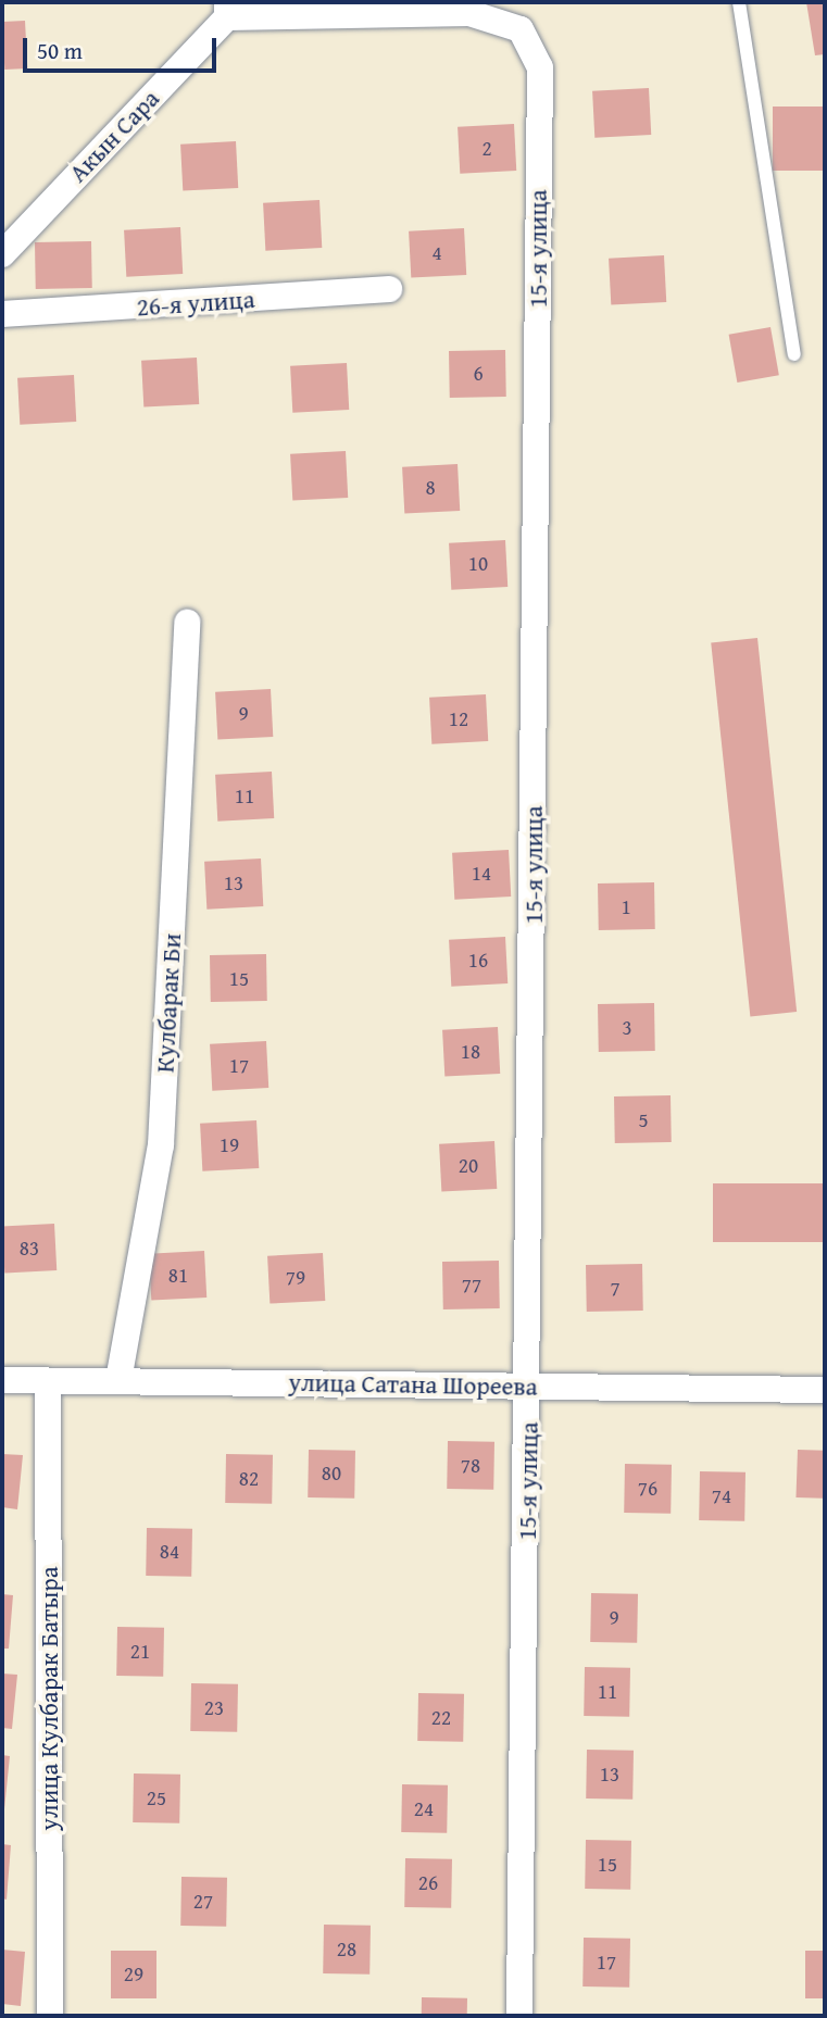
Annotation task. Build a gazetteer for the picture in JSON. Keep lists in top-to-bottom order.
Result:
{
  "streets": {
    "street": [
      "Акын Сара",
      "15-я улица",
      "26-я улица",
      "Кулбарак Би",
      "улица Сатана Шореева",
      "улица Кулбарак Батыра"
    ]
  },
  "crossings": [
    ["Акын Сара", "15-я улица"],
    ["15-я улица", "улица Сатана Шореева"],
    ["Кулбарак Би", "улица Сатана Шореева"],
    ["улица Сатана Шореева", "улица Кулбарак Батыра"]
  ],
  "house_numbers": [
    "2",
    "4",
    "6",
    "8",
    "10",
    "9",
    "12",
    "11",
    "14",
    "13",
    "1",
    "16",
    "15",
    "3",
    "18",
    "17",
    "5",
    "19",
    "20",
    "83",
    "81",
    "79",
    "77",
    "7",
    "78",
    "80",
    "82",
    "76",
    "74",
    "84",
    "9",
    "21",
    "11",
    "23",
    "22",
    "13",
    "25",
    "24",
    "15",
    "26",
    "27",
    "28",
    "17",
    "29"
  ],
  "scale_bar": "50 m"
}
